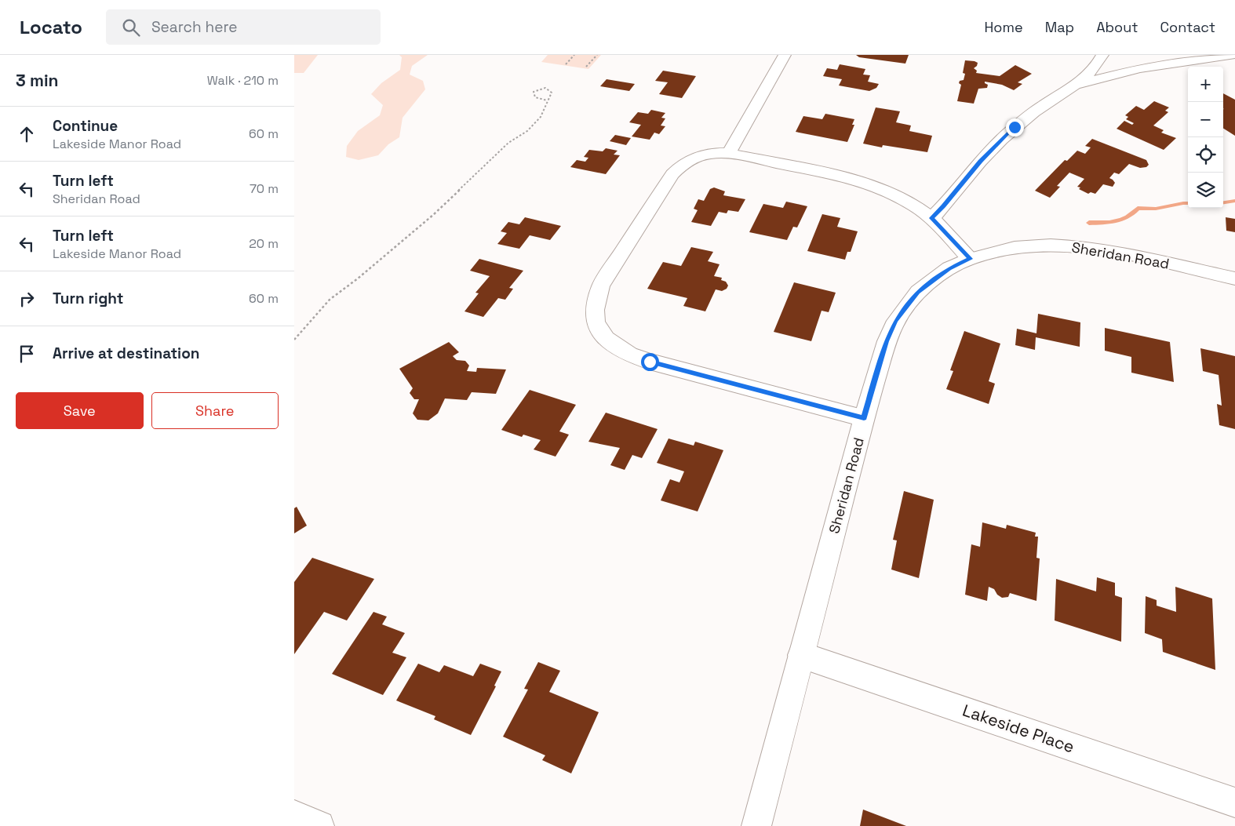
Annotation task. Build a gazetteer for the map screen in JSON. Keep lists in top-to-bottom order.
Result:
{
  "streets": {
    "street": ["Sheridan Road", "Lakeside Place"]
  },
  "crossings": [
    ["Sheridan Road", "Lakeside Place"]
  ],
  "page": {
    "header": "Locato",
    "search": "Search here",
    "nav": [
      "Home",
      "Map",
      "About",
      "Contact"
    ],
    "heading": ["3 min", "Walk · 210 m"],
    "map_buttons": ["+", "−"],
    "list": [
      ["Continue", "Lakeside Manor Road", "60 m"],
      ["Turn left", "Sheridan Road", "70 m"],
      ["Turn left", "Lakeside Manor Road", "20 m"],
      ["Turn right", "60 m"],
      "Arrive at destination"
    ],
    "buttons": ["Save", "Share"]
  }
}
